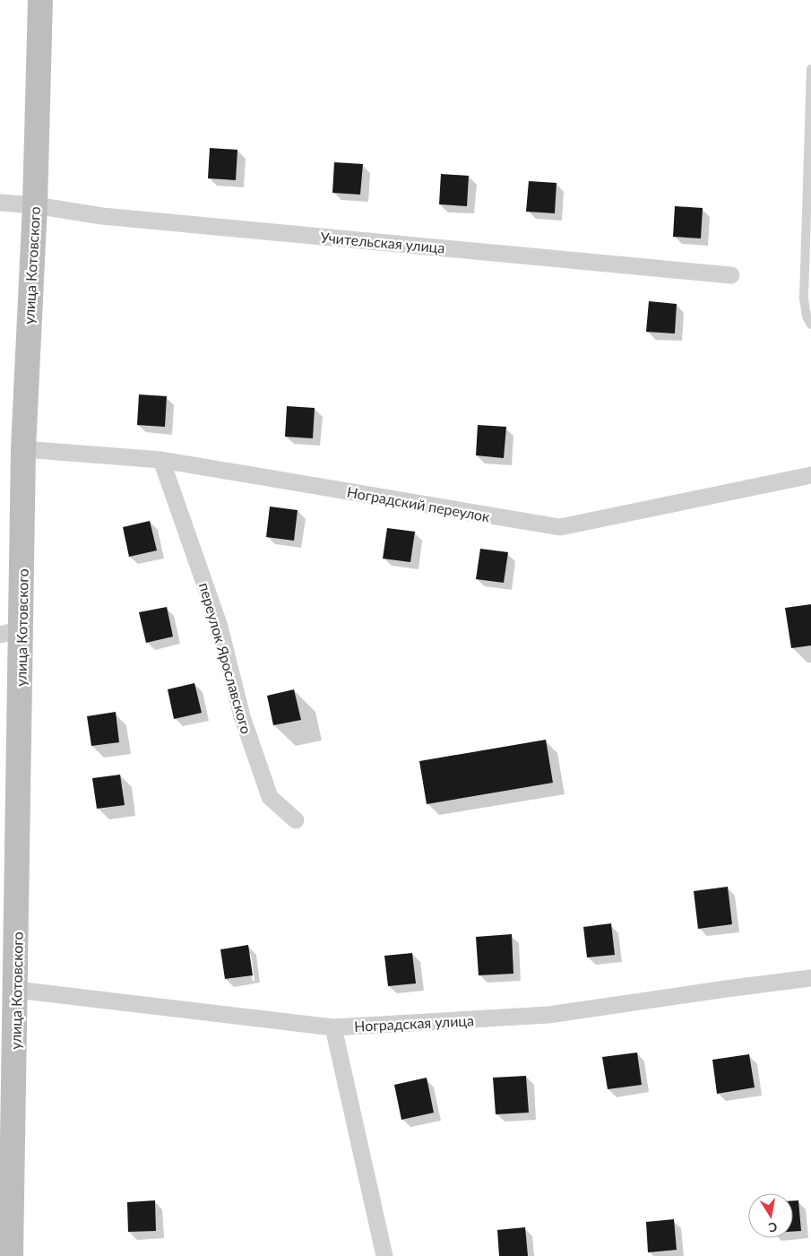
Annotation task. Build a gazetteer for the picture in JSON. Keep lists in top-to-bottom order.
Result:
{
  "streets": {
    "main road": ["улица Котовского"],
    "street": [
      "Учительская улица",
      "Ноградский переулок",
      "переулок Ярославского",
      "Ноградская улица"
    ]
  },
  "crossings": [
    ["Учительская улица", "улица Котовского"],
    ["улица Котовского", "Ноградский переулок"],
    ["улица Котовского", "Ноградская улица"],
    ["Ноградский переулок", "переулок Ярославского"]
  ],
  "north": "bottom"
}
